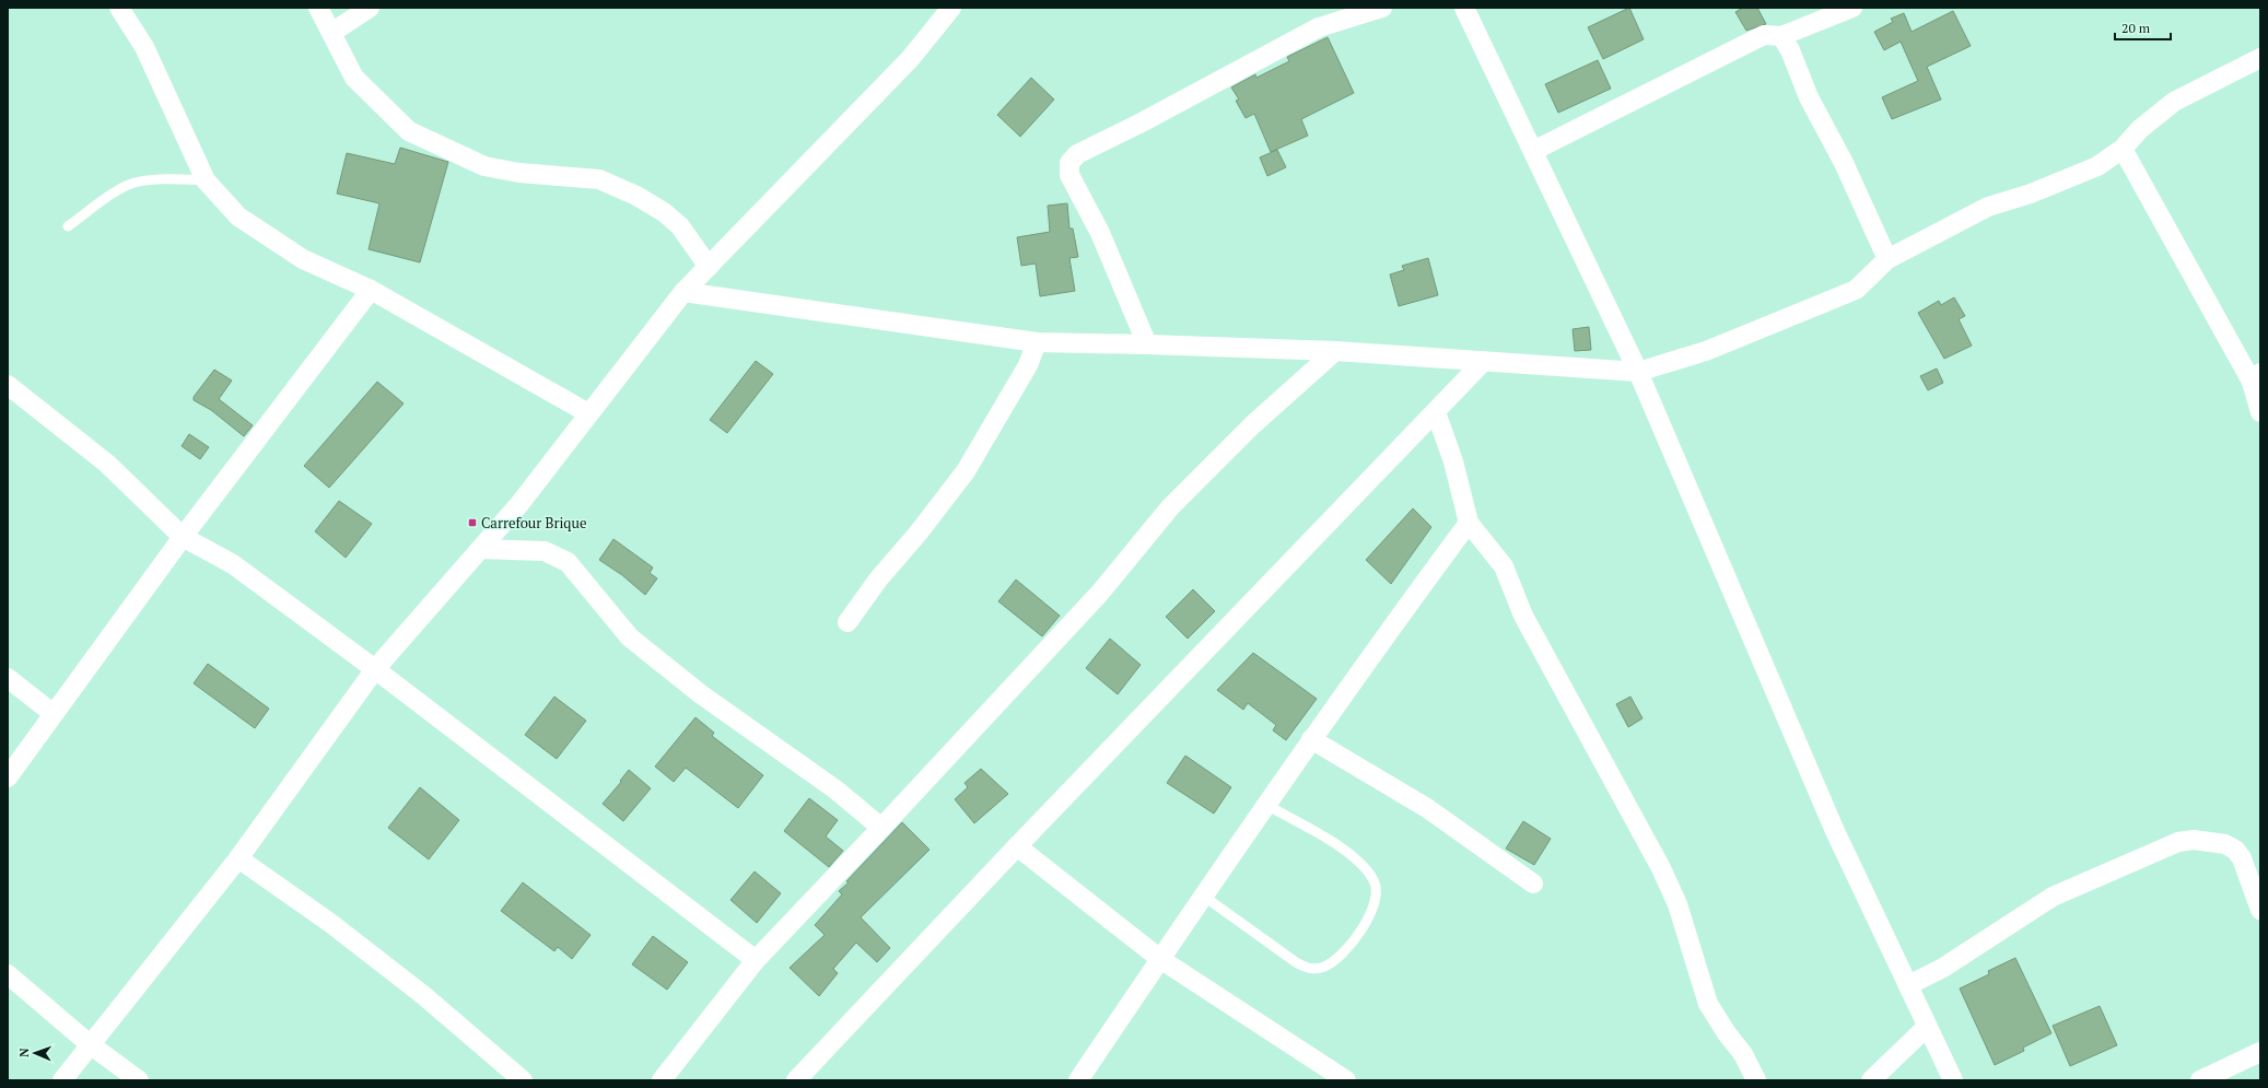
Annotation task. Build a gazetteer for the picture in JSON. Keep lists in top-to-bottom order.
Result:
{
  "places": {
    "transit": ["Carrefour Brique"]
  },
  "scale_bar": "20 m",
  "north": "left"
}
